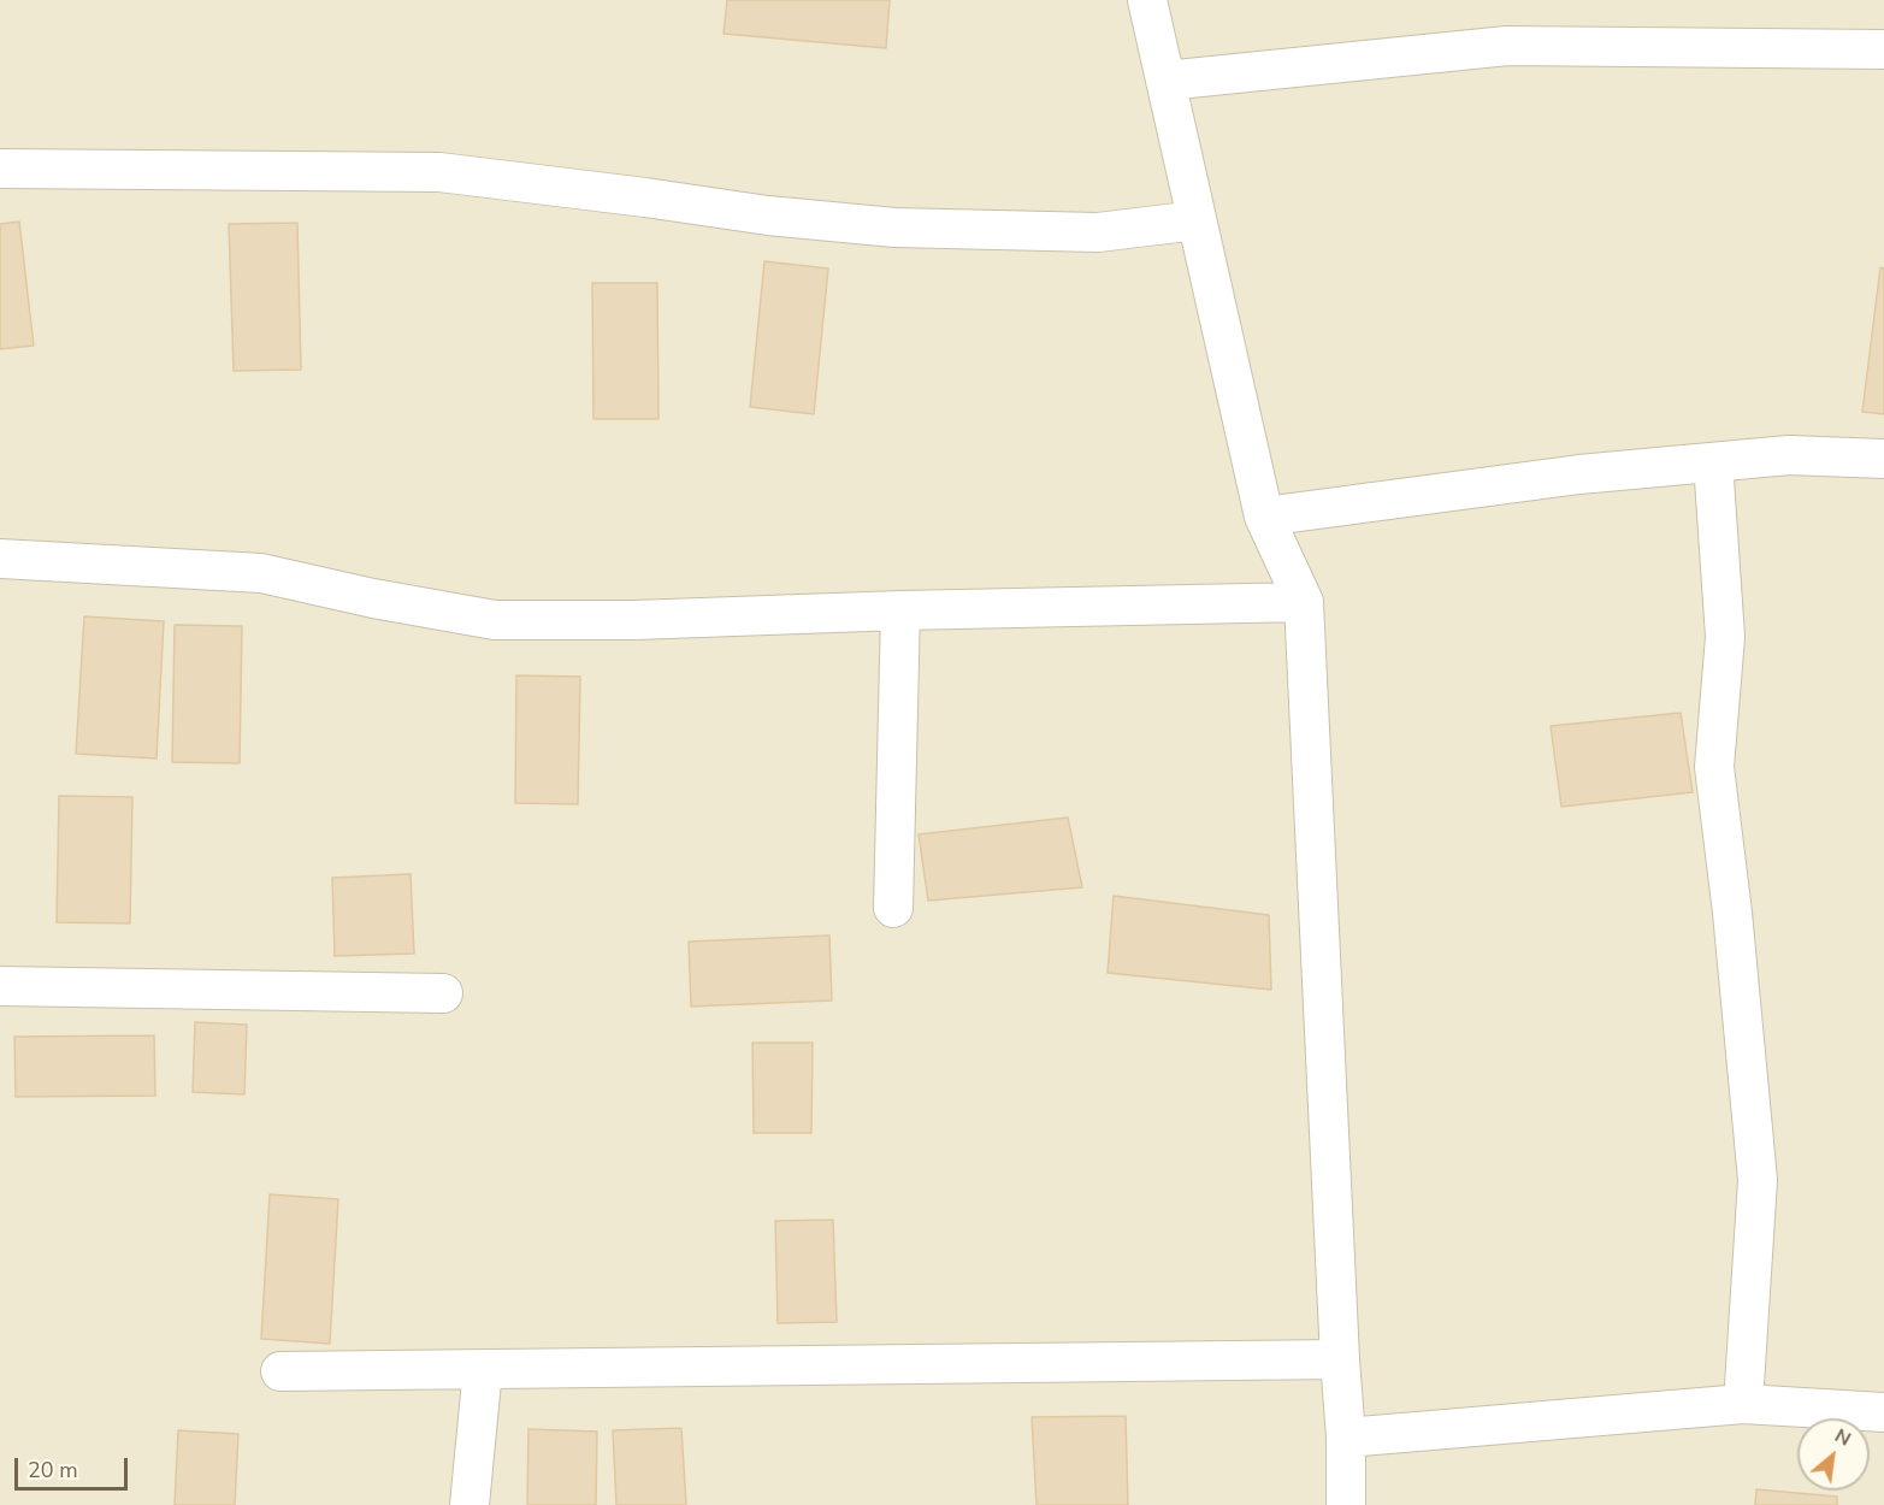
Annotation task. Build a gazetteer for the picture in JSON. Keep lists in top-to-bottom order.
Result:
{
  "scale_bar": "20 m",
  "north": "top right"
}
